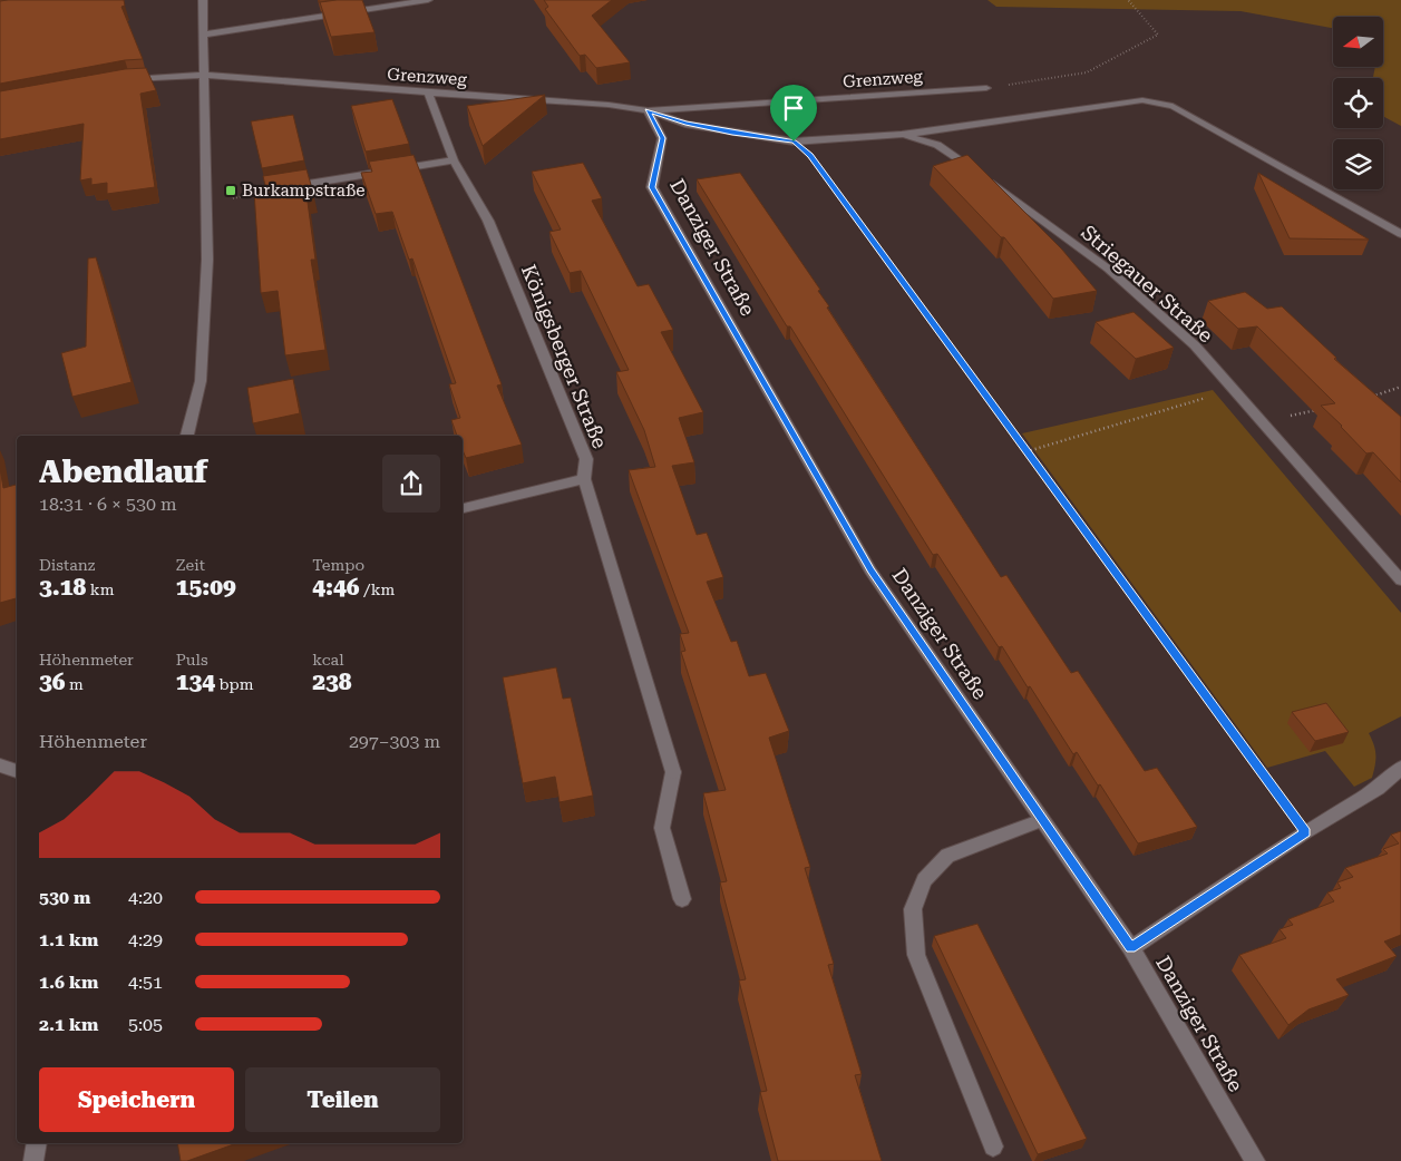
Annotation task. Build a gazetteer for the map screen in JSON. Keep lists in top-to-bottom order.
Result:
{
  "streets": {
    "street": [
      "Grenzweg",
      "Danziger Straße",
      "Striegauer Straße",
      "Königsberger Straße"
    ]
  },
  "crossings": [
    ["Grenzweg", "Danziger Straße"],
    ["Grenzweg", "Striegauer Straße"],
    ["Grenzweg", "Königsberger Straße"]
  ],
  "places": {
    "transit": ["Burkampstraße"]
  },
  "north": "left",
  "page": {
    "heading": ["Abendlauf", "18:31 · 6 × 530 m"],
    "stats": [
      ["Distanz", "3.18 km"],
      ["Zeit", "15:09"],
      ["Tempo", "4:46 /km"],
      ["Höhenmeter", "36 m"],
      ["Puls", "134 bpm"],
      ["kcal", "238"]
    ],
    "chart": ["Höhenmeter", "297–303 m"],
    "list": [
      {
        "name": "530 m",
        "note": "4:20"
      },
      {
        "name": "1.1 km",
        "note": "4:29"
      },
      {
        "name": "1.6 km",
        "note": "4:51"
      },
      {
        "name": "2.1 km",
        "note": "5:05"
      }
    ],
    "buttons": ["Speichern", "Teilen"]
  }
}
